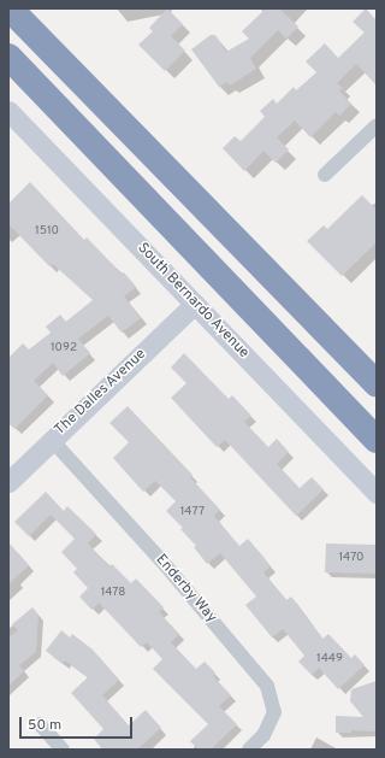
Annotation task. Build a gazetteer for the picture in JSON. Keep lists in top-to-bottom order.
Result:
{
  "streets": {
    "street": ["South Bernardo Avenue", "The Dalles Avenue", "Enderby Way"]
  },
  "crossings": [
    ["South Bernardo Avenue", "The Dalles Avenue"],
    ["The Dalles Avenue", "Enderby Way"]
  ],
  "house_numbers": [
    "1510",
    "1092",
    "1477",
    "1470",
    "1478",
    "1449"
  ],
  "scale_bar": "50 m"
}
